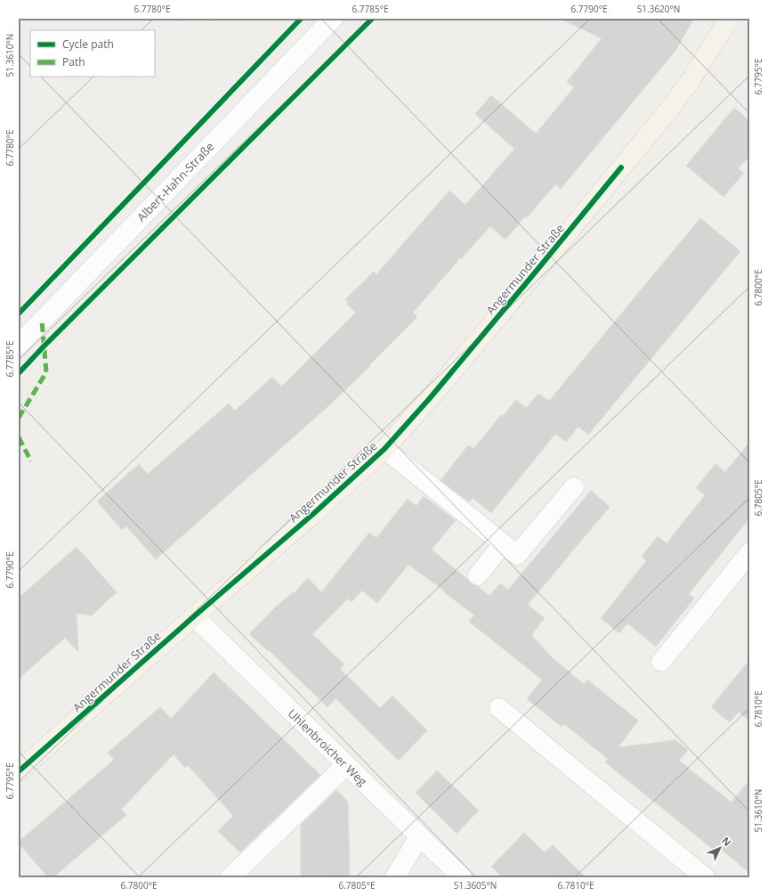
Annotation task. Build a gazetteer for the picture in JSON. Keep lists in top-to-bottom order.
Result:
{
  "streets": {
    "main road": ["Angermunder Straße"],
    "street": ["Albert-Hahn-Straße", "Uhlenbroicher Weg"]
  },
  "crossings": [
    ["Angermunder Straße", "Uhlenbroicher Weg"]
  ],
  "legend": ["Cycle path", "Path"],
  "north": "top right",
  "coordinates": [
    "6.7780°E",
    "6.7785°E",
    "6.7790°E",
    "51.3620°N",
    "51.3610°N",
    "6.7795°E",
    "6.7800°E",
    "6.7805°E",
    "6.7810°E",
    "51.3605°N"
  ]
}
